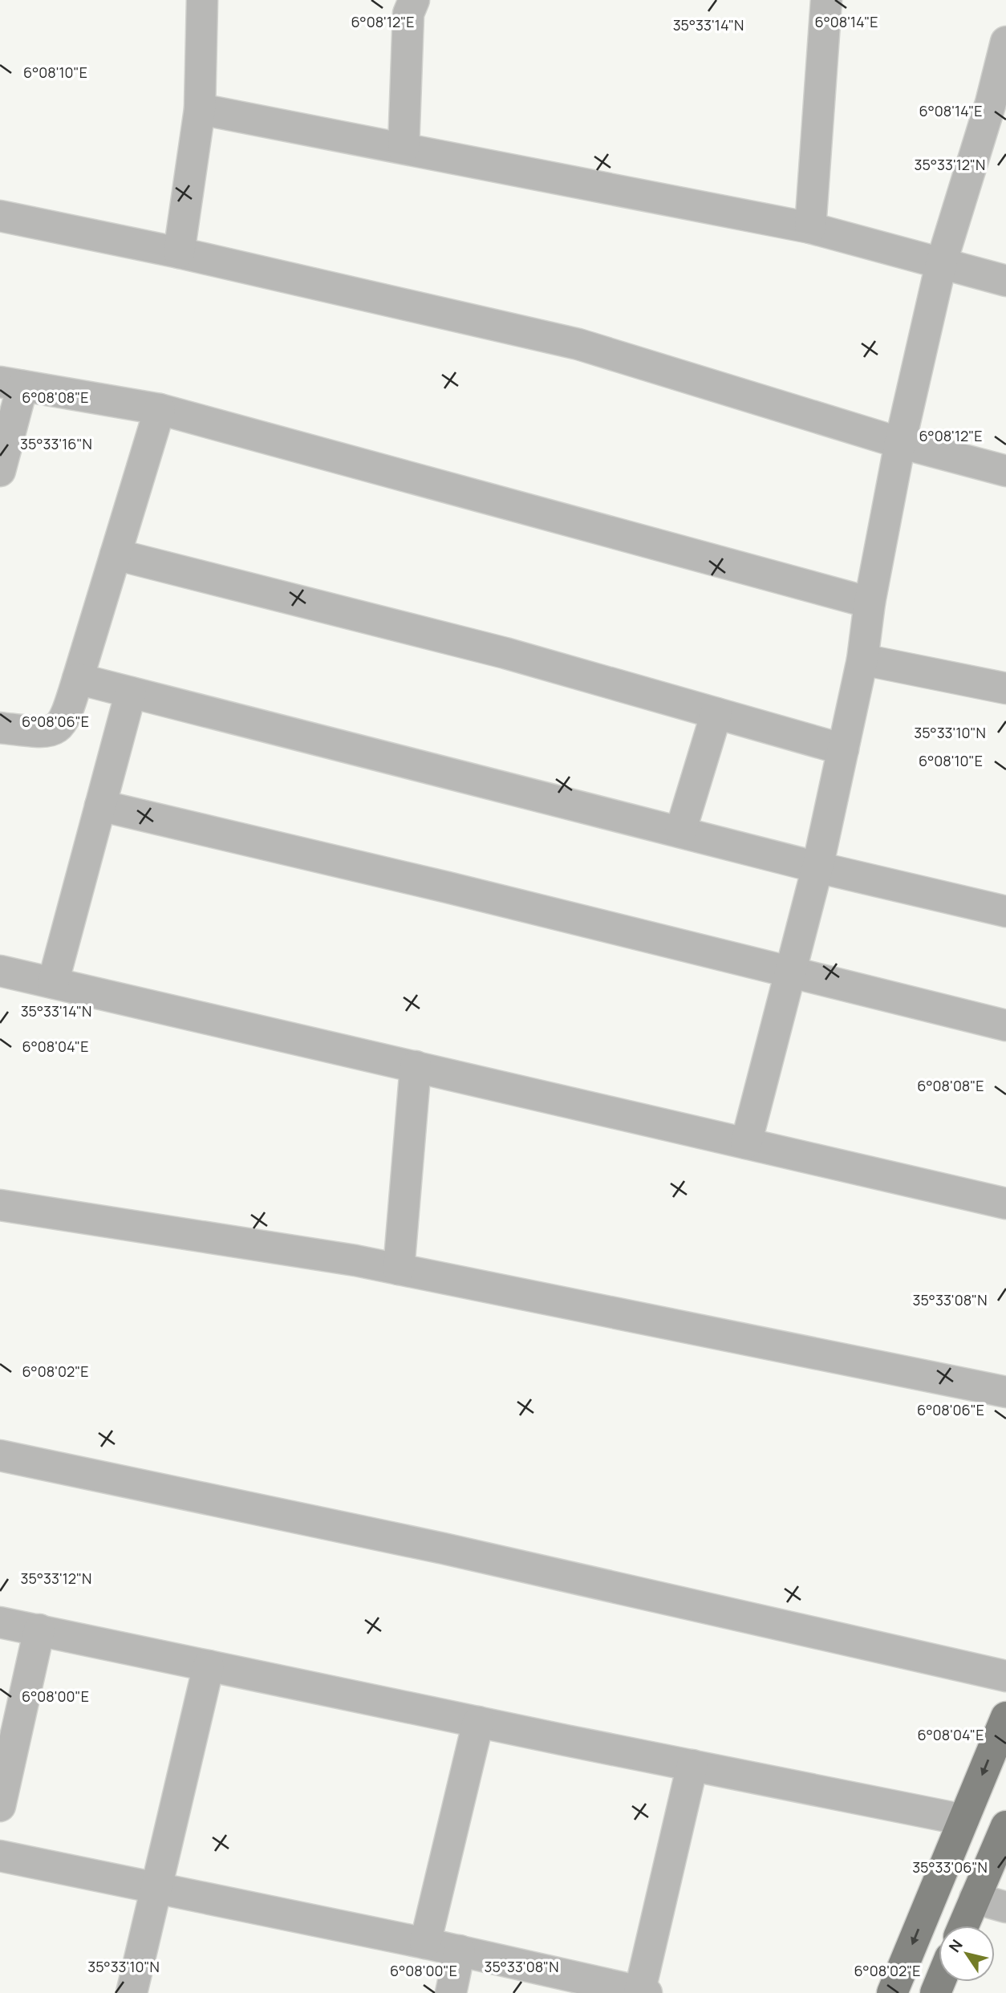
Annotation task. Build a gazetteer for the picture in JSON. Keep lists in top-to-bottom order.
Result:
{
  "north": "top left",
  "coordinates": [
    "6°08'12\"E",
    "6°08'14\"E",
    "35°33'14\"N",
    "6°08'10\"E",
    "35°33'12\"N",
    "6°08'08\"E",
    "35°33'16\"N",
    "6°08'06\"E",
    "35°33'10\"N",
    "6°08'04\"E",
    "35°33'08\"N",
    "6°08'02\"E",
    "6°08'00\"E",
    "35°33'06\"N"
  ]
}
